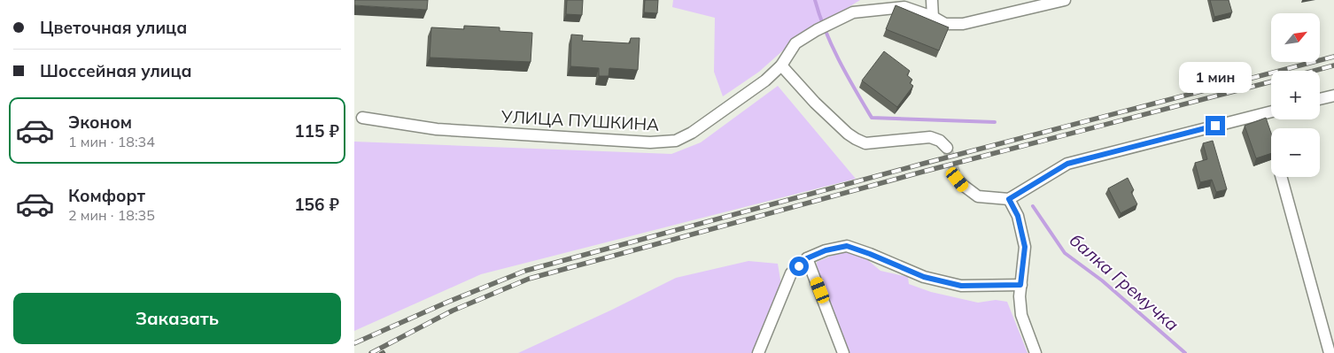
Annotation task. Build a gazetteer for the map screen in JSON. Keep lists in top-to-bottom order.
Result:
{
  "streets": {
    "street": ["УЛИЦА ПУШКИНА"]
  },
  "water": ["балка Гремучка"],
  "north": "top right",
  "page": {
    "banner": ["Цветочная улица", "Шоссейная улица"],
    "map_buttons": ["+", "−"],
    "bubble": "1 мин",
    "list": [
      {
        "name": "Эконом",
        "note": "1 мин · 18:34",
        "value": "115 ₽"
      },
      {
        "name": "Комфорт",
        "note": "2 мин · 18:35",
        "value": "156 ₽"
      }
    ],
    "buttons": "Заказать"
  }
}
